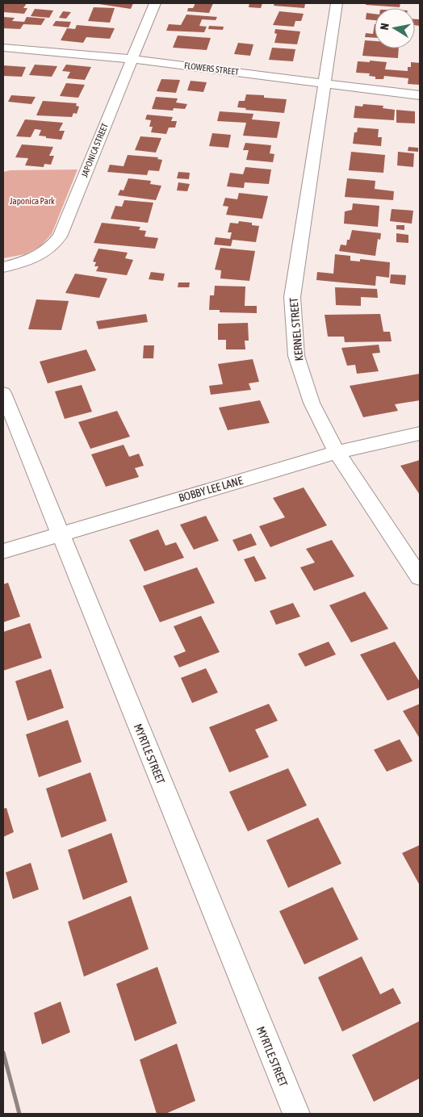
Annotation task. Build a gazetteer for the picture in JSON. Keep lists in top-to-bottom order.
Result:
{
  "streets": {
    "street": [
      "FLOWERS STREET",
      "JAPONICA STREET",
      "KERNEL STREET",
      "BOBBY LEE LANE",
      "MYRTLE STREET"
    ]
  },
  "crossings": [
    ["FLOWERS STREET", "JAPONICA STREET"],
    ["FLOWERS STREET", "KERNEL STREET"],
    ["KERNEL STREET", "BOBBY LEE LANE"],
    ["BOBBY LEE LANE", "MYRTLE STREET"]
  ],
  "parks": ["Japonica Park"],
  "north": "left"
}
